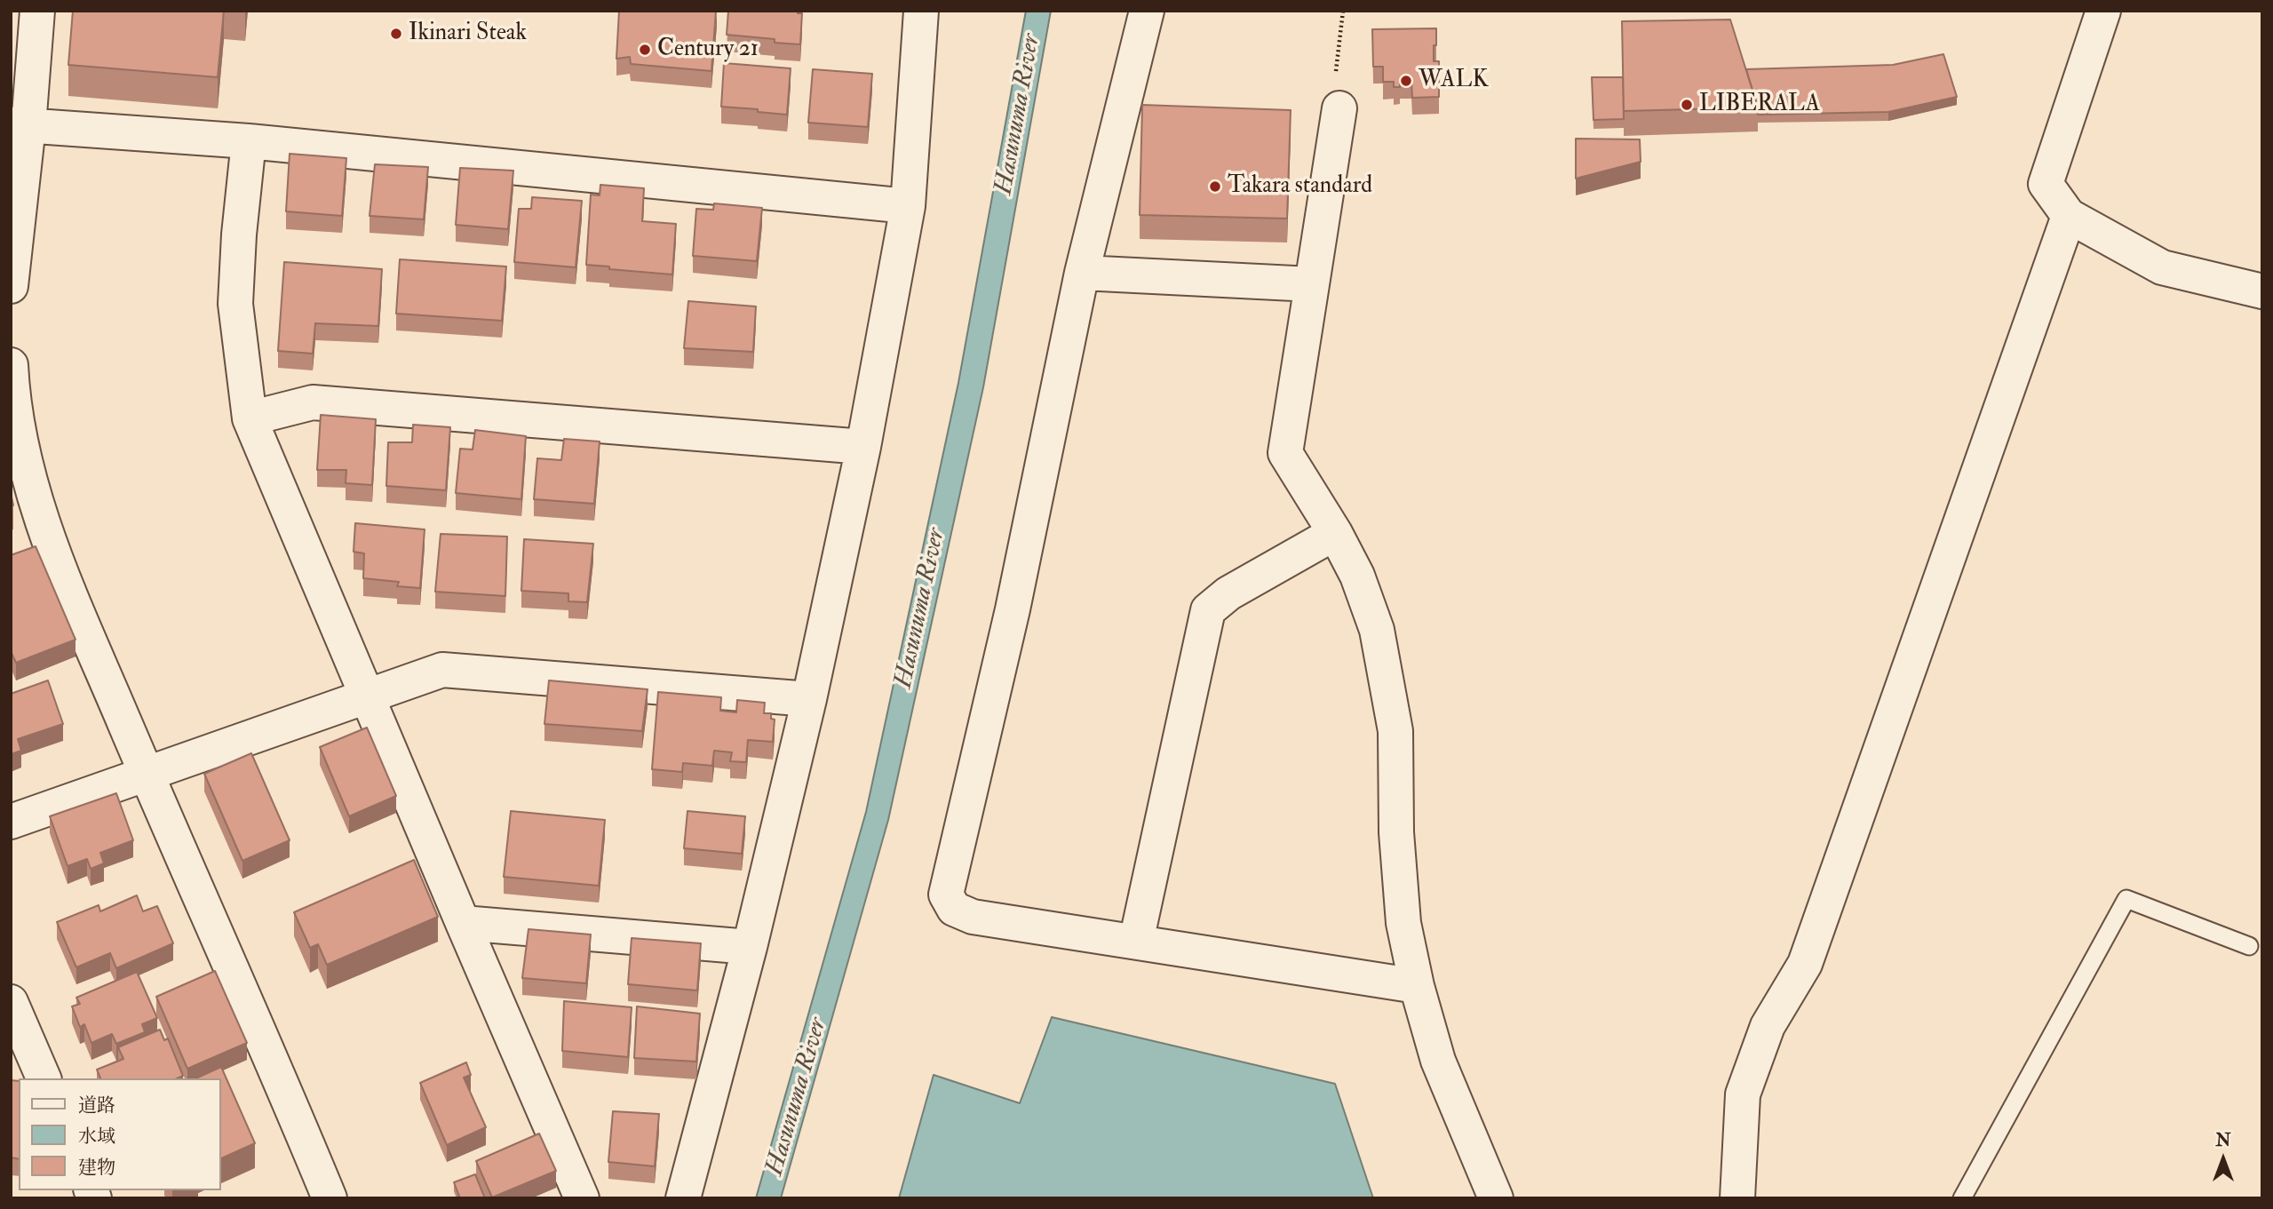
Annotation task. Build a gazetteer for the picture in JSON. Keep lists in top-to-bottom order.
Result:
{
  "water": ["Hasunuma River"],
  "places": [
    "Ikinari Steak",
    "Century 21",
    "WALK",
    "LIBERALA",
    "Takara standard"
  ],
  "legend": ["道路", "水域", "建物"],
  "north": "top"
}
